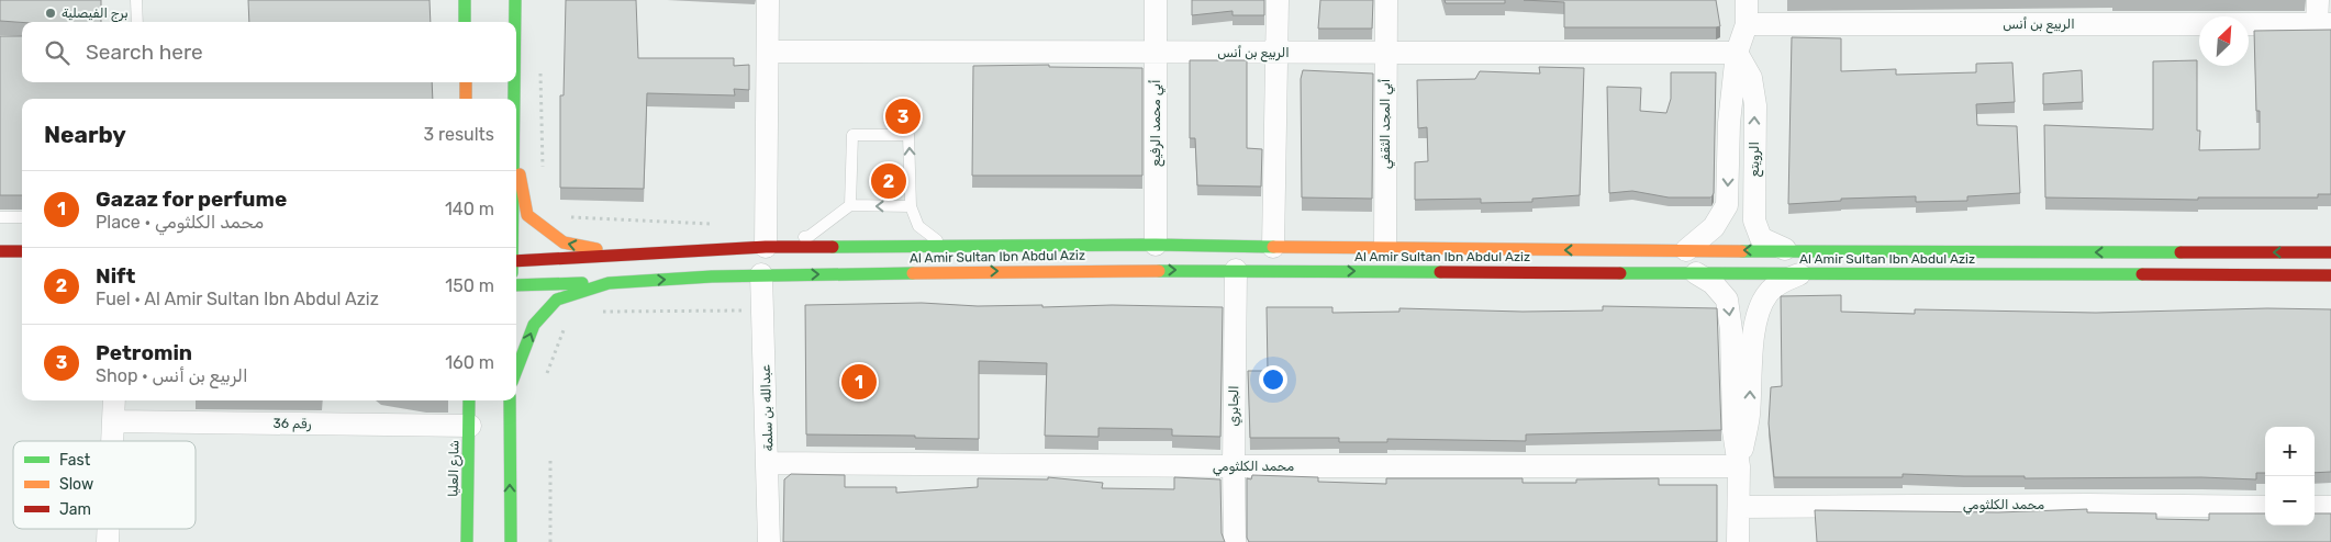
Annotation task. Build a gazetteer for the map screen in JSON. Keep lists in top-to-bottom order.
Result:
{
  "streets": {
    "street": [
      "الربيع بن أنس",
      "أبي محمد الرفيع",
      "أبي المجد الثقفي",
      "الرويتع",
      "Al Amir Sultan Ibn Abdul Aziz",
      "الجابري",
      "عبدالله بن سلمة",
      "رقم 36",
      "محمد الكلثومي",
      "شارع العليا"
    ]
  },
  "crossings": [
    ["الربيع بن أنس", "أبي محمد الرفيع"],
    ["الربيع بن أنس", "أبي المجد الثقفي"],
    ["الربيع بن أنس", "الرويتع"],
    ["أبي محمد الرفيع", "Al Amir Sultan Ibn Abdul Aziz"],
    ["أبي المجد الثقفي", "Al Amir Sultan Ibn Abdul Aziz"],
    ["الرويتع", "Al Amir Sultan Ibn Abdul Aziz"],
    ["Al Amir Sultan Ibn Abdul Aziz", "الجابري"],
    ["Al Amir Sultan Ibn Abdul Aziz", "عبدالله بن سلمة"],
    ["الجابري", "محمد الكلثومي"],
    ["عبدالله بن سلمة", "محمد الكلثومي"],
    ["رقم 36", "شارع العليا"]
  ],
  "places": ["برج الفيصلية"],
  "legend": ["Fast", "Slow", "Jam"],
  "north": "top right",
  "page": {
    "search": "Search here",
    "pins": ["3", "2", "1"],
    "heading": ["Nearby", "3 results"],
    "list": [
      {
        "mark": "1",
        "name": "Gazaz for perfume",
        "note": "Place · محمد الكلثومي",
        "value": "140 m"
      },
      {
        "mark": "2",
        "name": "Nift",
        "note": "Fuel · Al Amir Sultan Ibn Abdul Aziz",
        "value": "150 m"
      },
      {
        "mark": "3",
        "name": "Petromin",
        "note": "Shop · الربيع بن أنس",
        "value": "160 m"
      }
    ],
    "map_buttons": ["+", "−"]
  }
}
